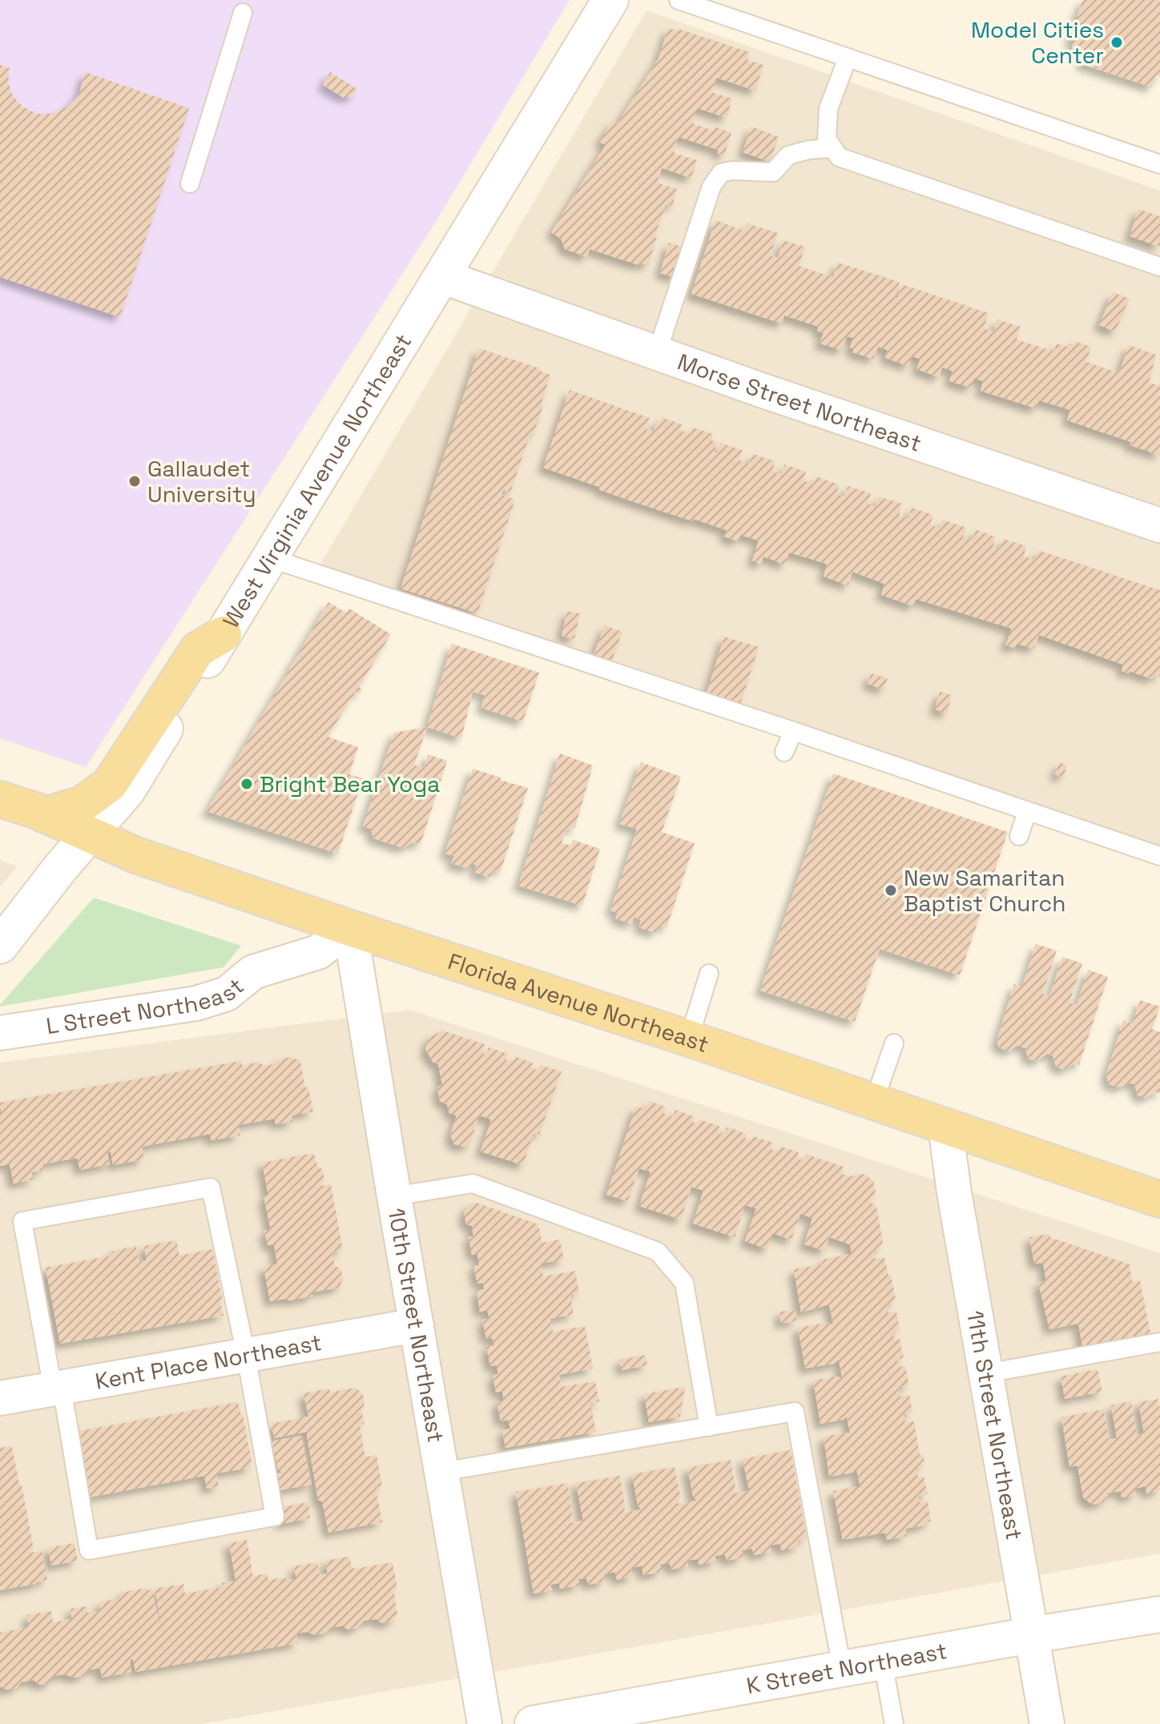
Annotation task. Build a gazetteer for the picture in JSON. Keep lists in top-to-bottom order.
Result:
{
  "streets": {
    "main road": ["Florida Avenue Northeast"],
    "street": [
      "Morse Street Northeast",
      "West Virginia Avenue Northeast",
      "L Street Northeast",
      "10th Street Northeast",
      "Kent Place Northeast",
      "11th Street Northeast",
      "K Street Northeast"
    ]
  },
  "crossings": [
    ["Morse Street Northeast", "West Virginia Avenue Northeast"],
    ["West Virginia Avenue Northeast", "Florida Avenue Northeast"],
    ["L Street Northeast", "Florida Avenue Northeast"],
    ["L Street Northeast", "10th Street Northeast"],
    ["Florida Avenue Northeast", "10th Street Northeast"],
    ["Florida Avenue Northeast", "11th Street Northeast"],
    ["10th Street Northeast", "Kent Place Northeast"],
    ["11th Street Northeast", "K Street Northeast"]
  ],
  "places": [
    "Model Cities Center",
    "Gallaudet University",
    "Bright Bear Yoga",
    "New Samaritan Baptist Church"
  ]
}
